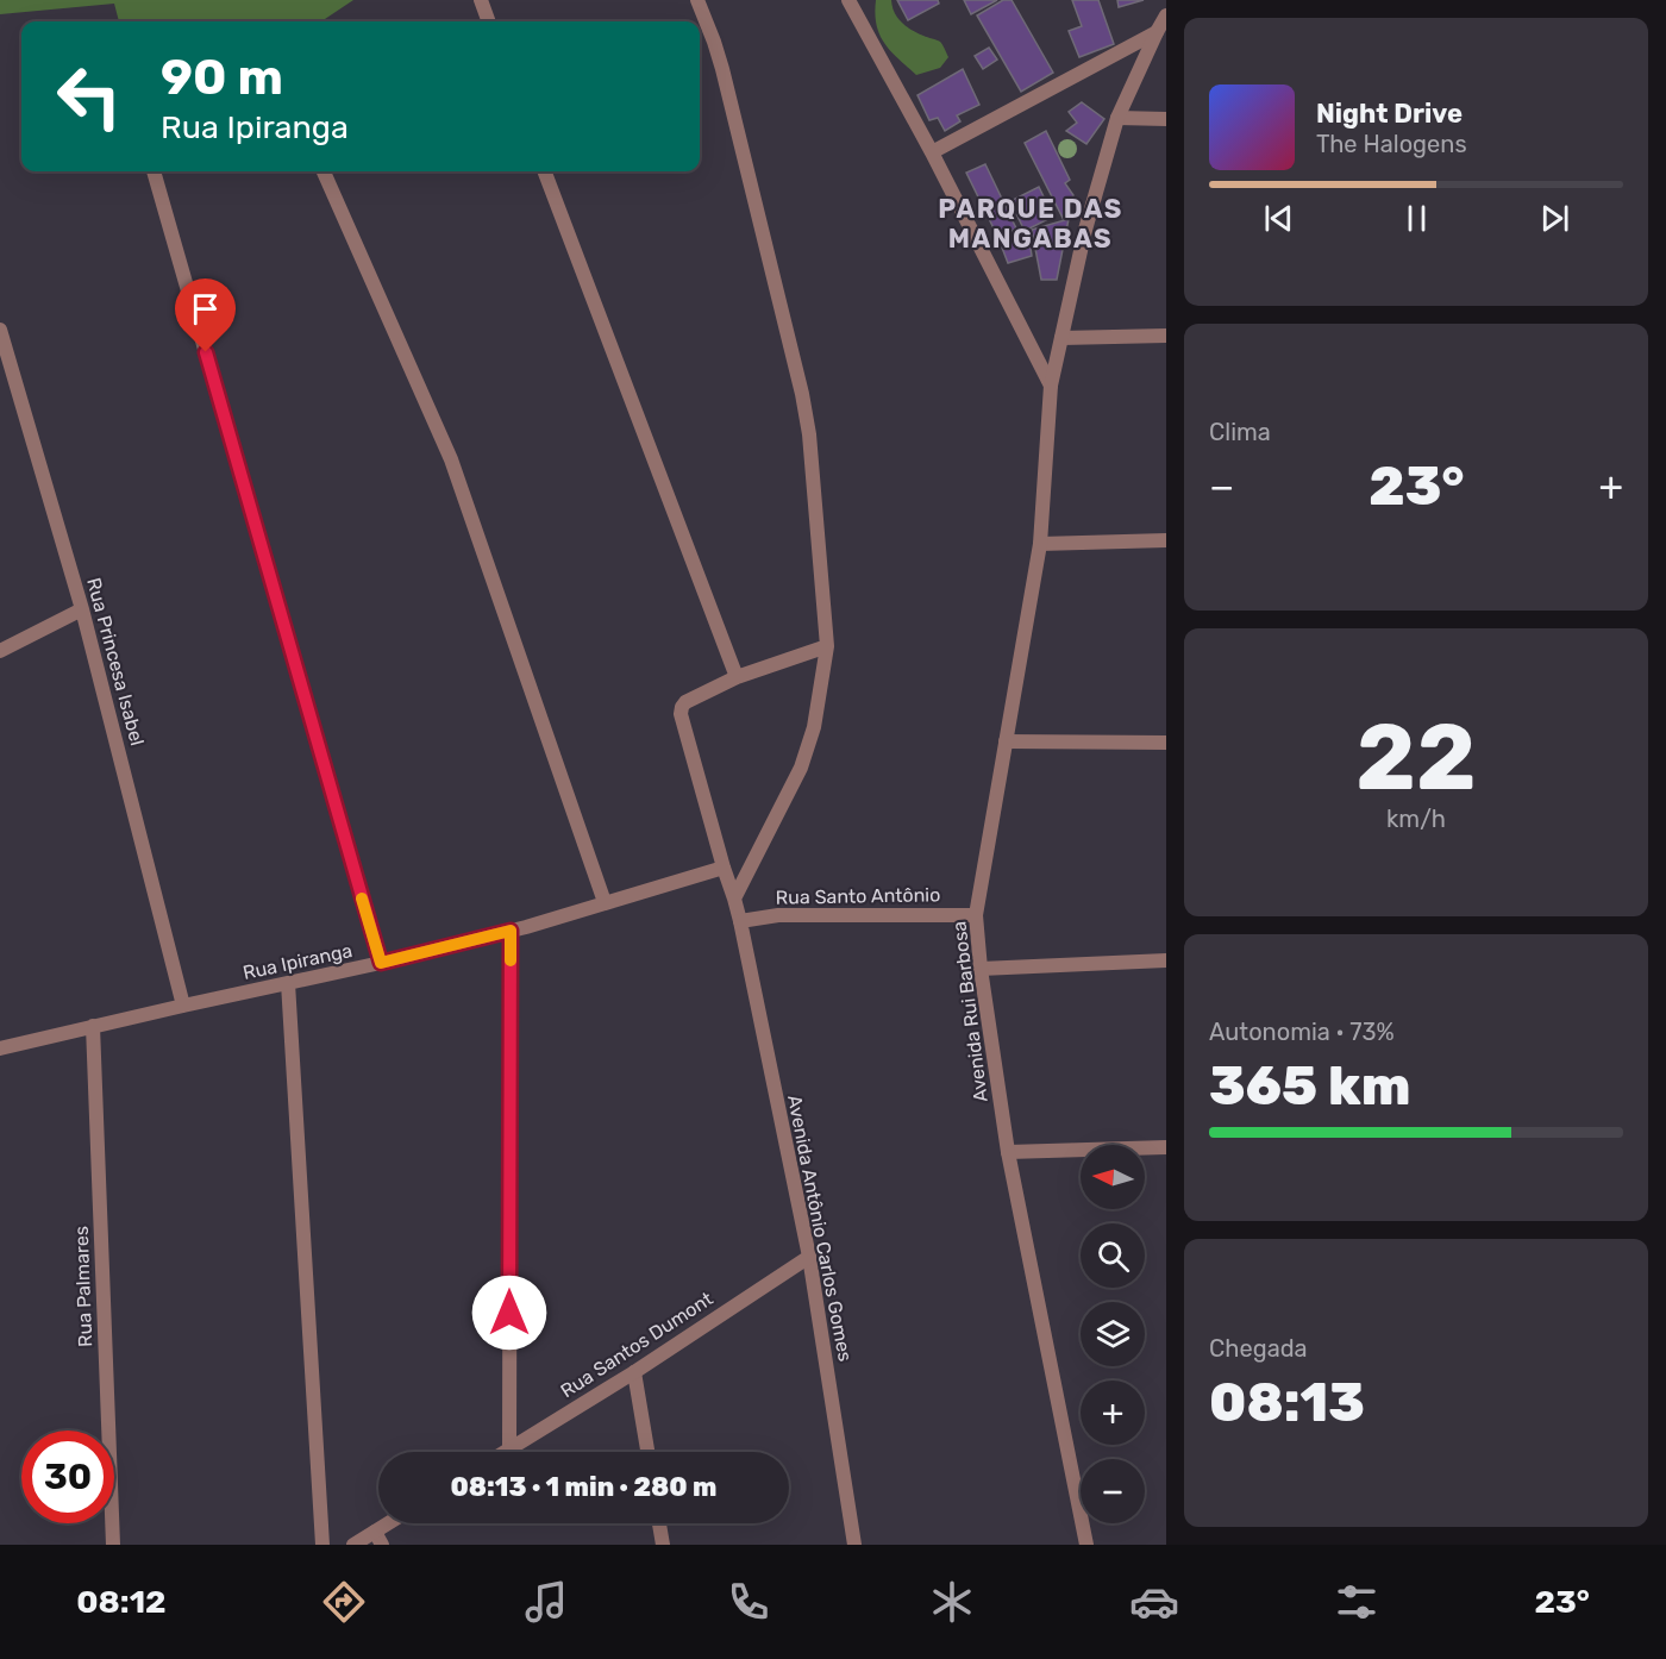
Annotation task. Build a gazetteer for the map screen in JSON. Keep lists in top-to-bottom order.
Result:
{
  "streets": {
    "street": [
      "Rua Princesa Isabel",
      "Rua Santo Antônio",
      "Rua Ipiranga",
      "Avenida Rui Barbosa",
      "Avenida Antônio Carlos Gomes",
      "Rua Palmares",
      "Rua Santos Dumont"
    ]
  },
  "crossings": [
    ["Rua Princesa Isabel", "Rua Ipiranga"],
    ["Rua Santo Antônio", "Avenida Rui Barbosa"],
    ["Rua Santo Antônio", "Avenida Antônio Carlos Gomes"],
    ["Rua Ipiranga", "Avenida Antônio Carlos Gomes"],
    ["Rua Ipiranga", "Rua Palmares"],
    ["Avenida Antônio Carlos Gomes", "Rua Santos Dumont"]
  ],
  "districts": ["PARQUE DAS MANGABAS"],
  "north": "left",
  "page": {
    "turn": ["90 m", "Rua Ipiranga"],
    "song": ["Night Drive", "The Halogens"],
    "tile": [
      "Clima",
      ["22", "km/h"],
      ["Autonomia · 73%", "365 km"],
      ["Chegada", "08:13"]
    ],
    "heat": ["−", "23°", "+"],
    "map_buttons": ["+", "−"],
    "limit": "30",
    "trip": "08:13 · 1 min · 280 m",
    "tabs": ["08:12", "23°"]
  }
}
